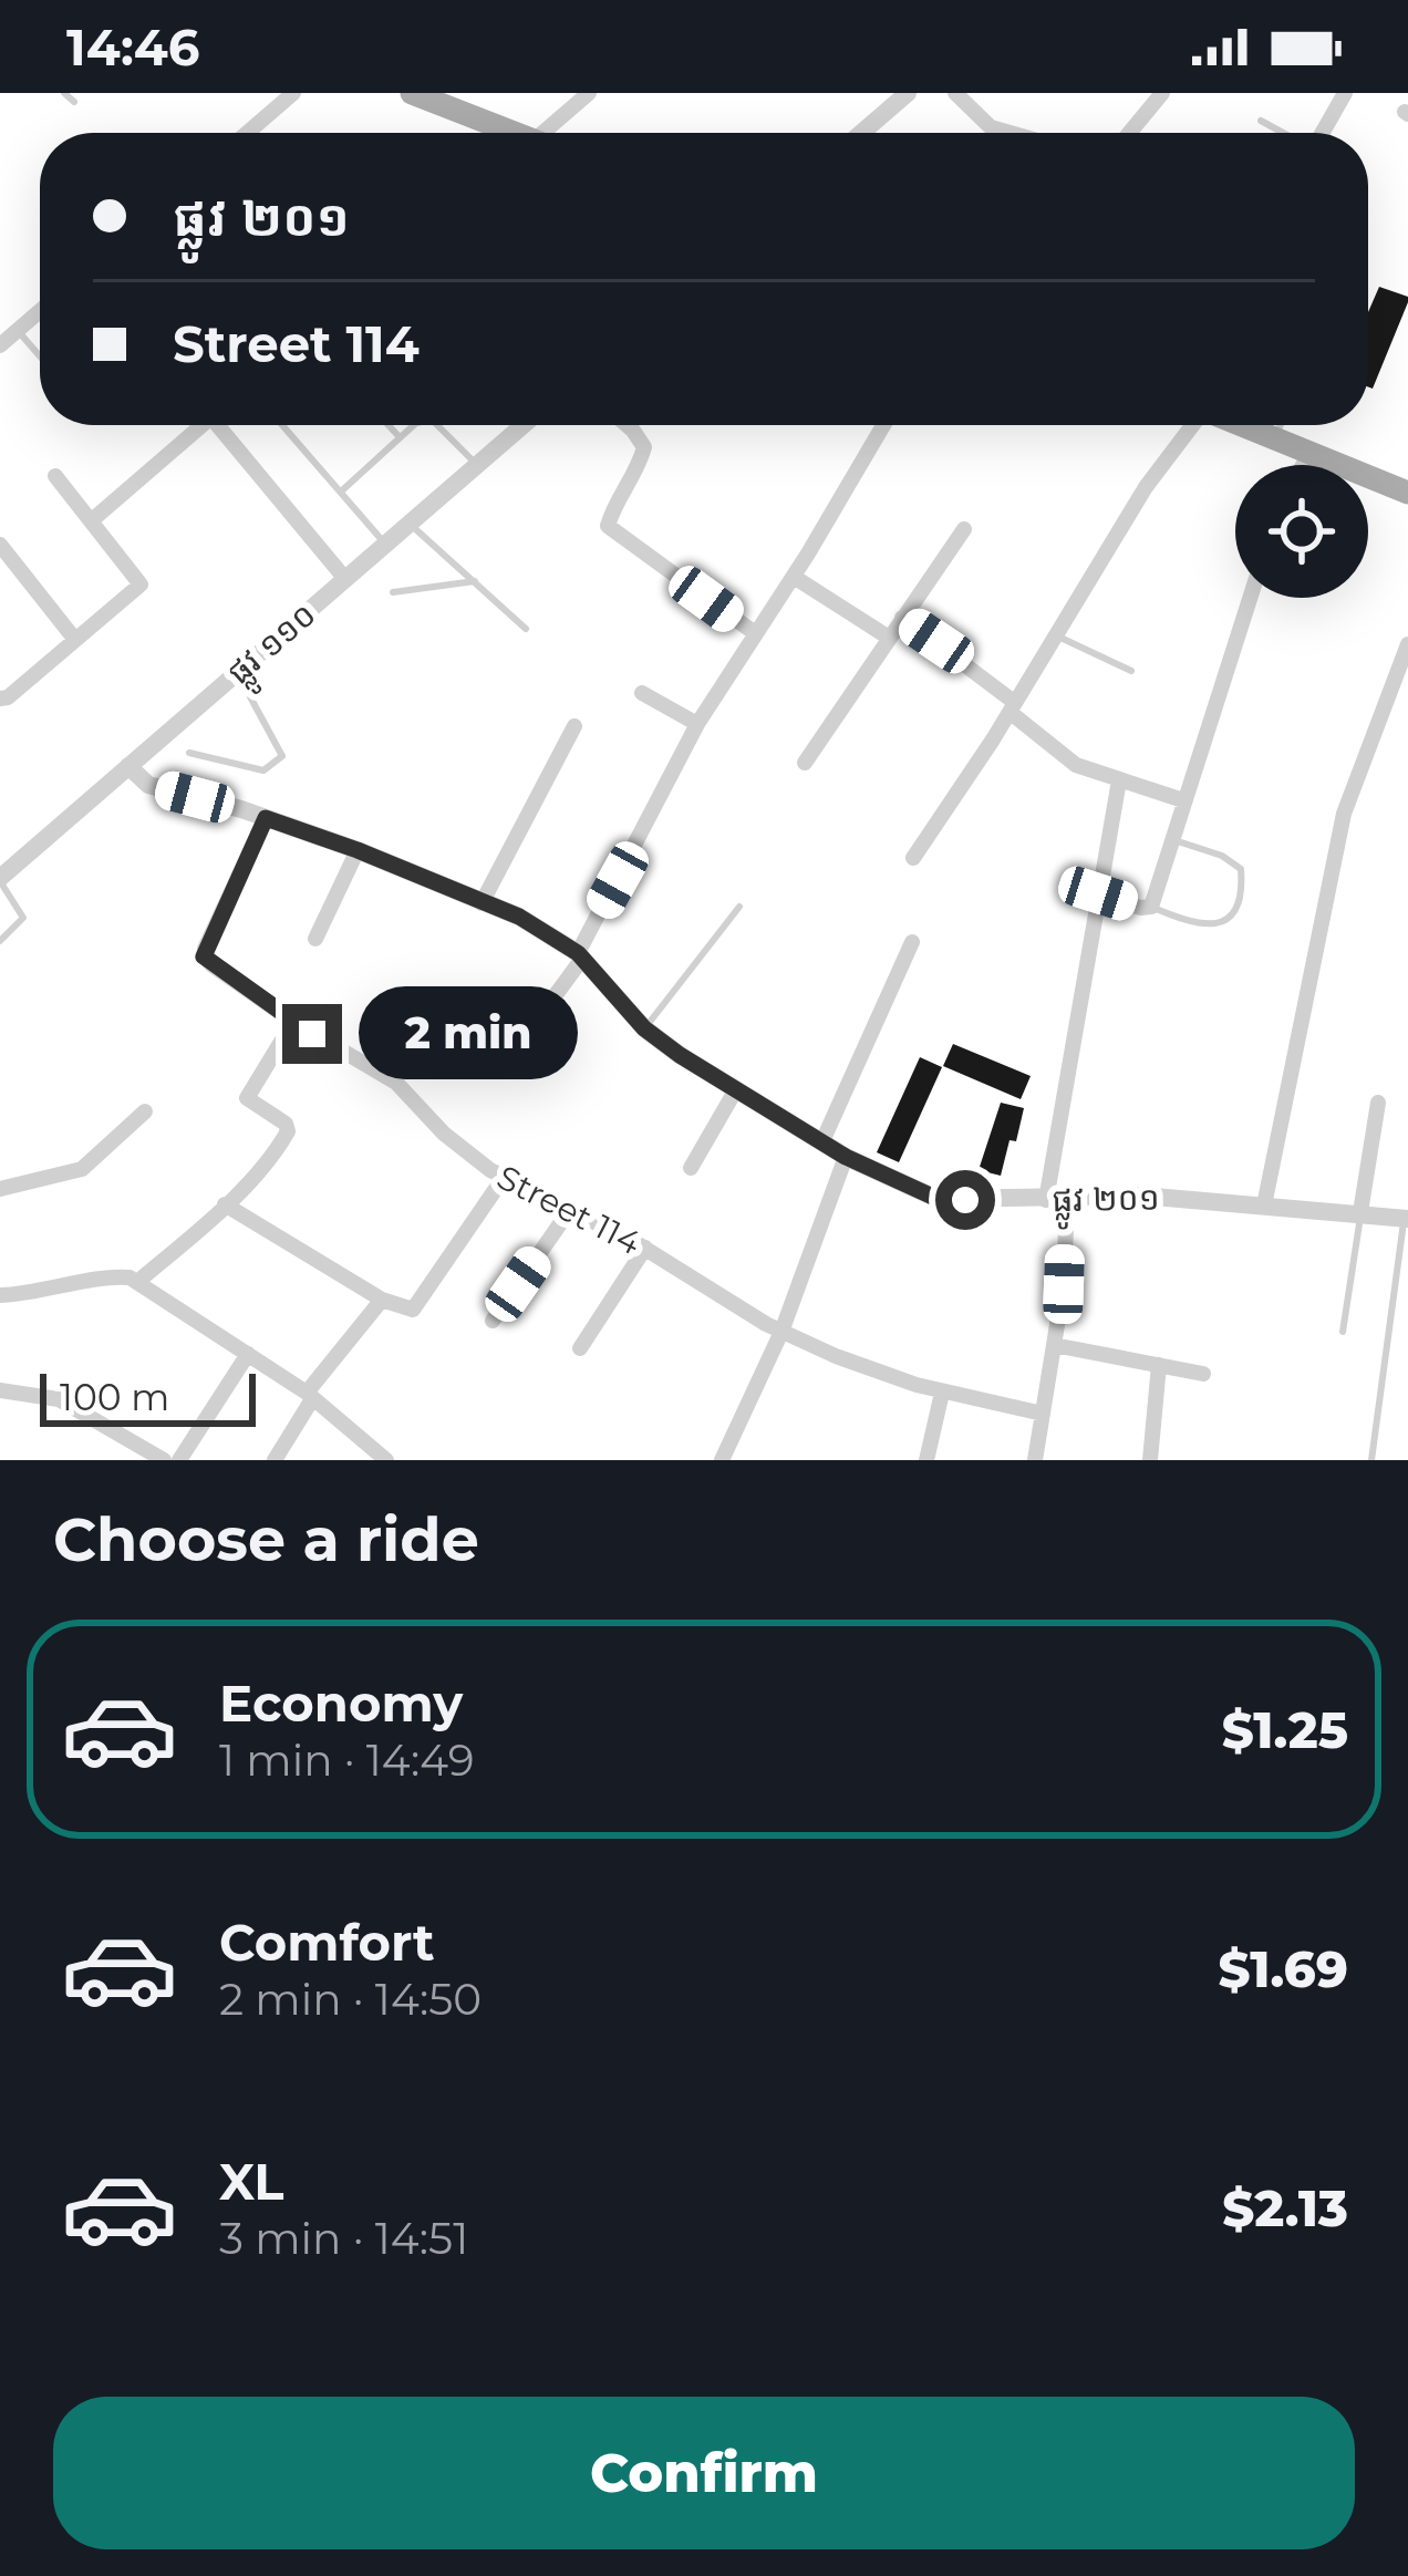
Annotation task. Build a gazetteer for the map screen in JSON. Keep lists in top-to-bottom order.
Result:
{
  "streets": {
    "street": ["ផ្លូវ ១១០", "ផ្លូវ ២០១", "Street 114"]
  },
  "crossings": [
    ["ផ្លូវ ១១០", "ផ្លូវ ២០១"],
    ["ផ្លូវ ២០១", "Street 114"]
  ],
  "scale_bar": "100 m",
  "page": {
    "status": "14:46",
    "banner": ["ផ្លូវ ២០១", "Street 114"],
    "bubble": "2 min",
    "scale": "100 m",
    "heading": "Choose a ride",
    "list": [
      {
        "name": "Economy",
        "note": "1 min · 14:49",
        "value": "$1.25"
      },
      {
        "name": "Comfort",
        "note": "2 min · 14:50",
        "value": "$1.69"
      },
      {
        "name": "XL",
        "note": "3 min · 14:51",
        "value": "$2.13"
      }
    ],
    "buttons": "Confirm"
  }
}
